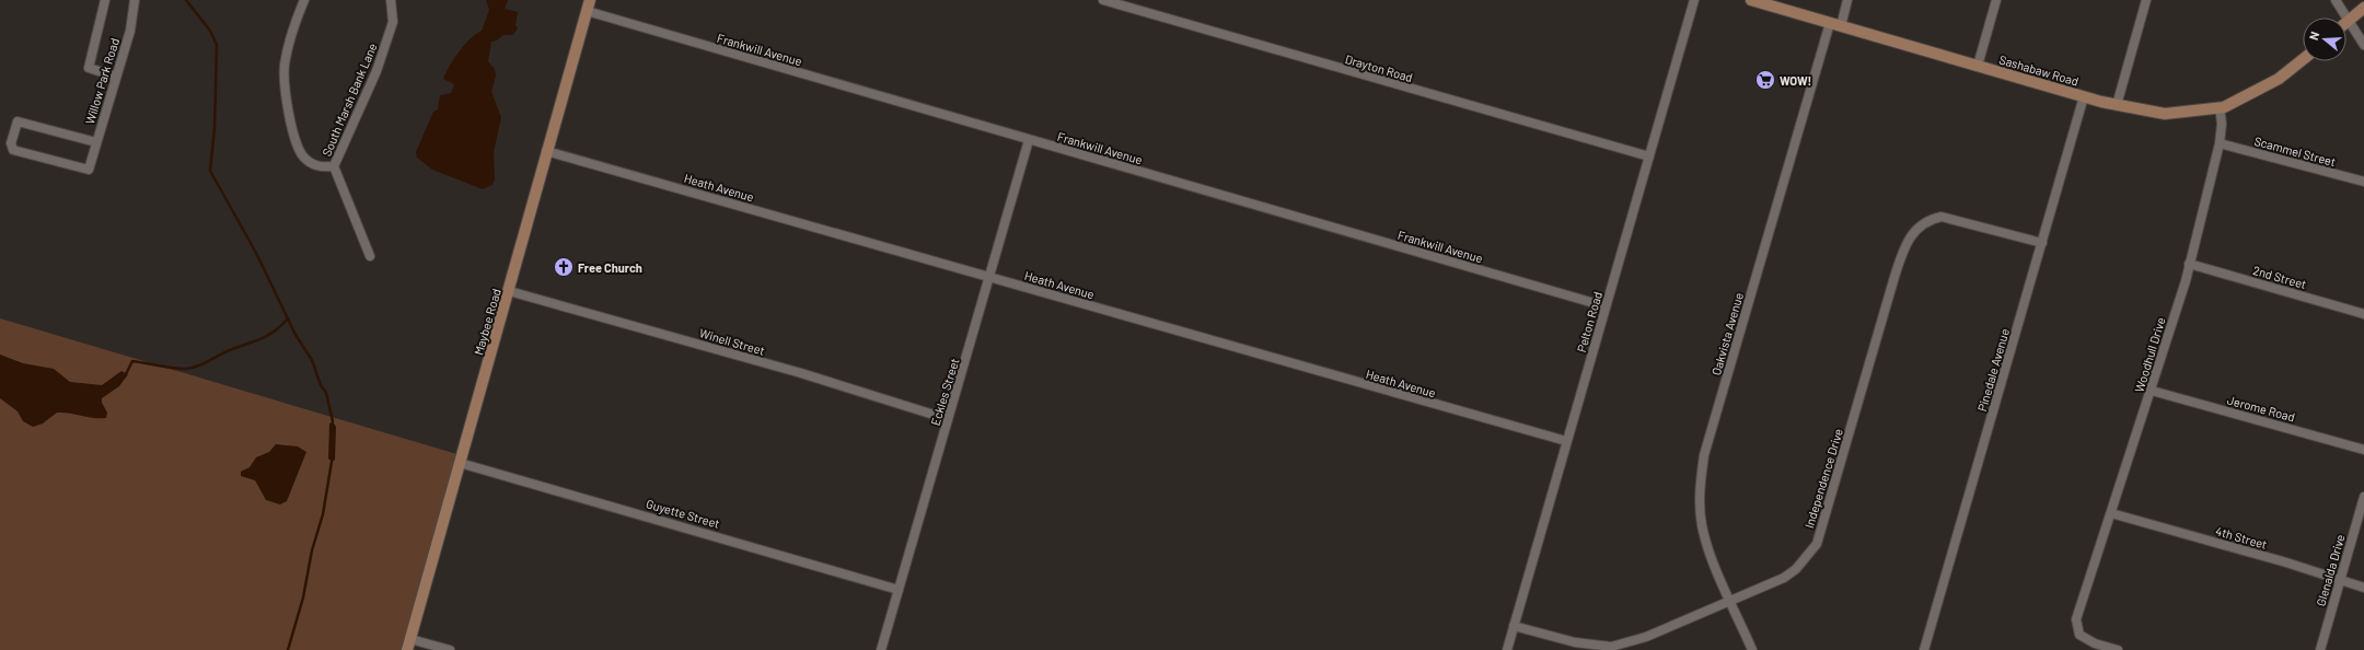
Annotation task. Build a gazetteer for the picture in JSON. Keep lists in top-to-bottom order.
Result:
{
  "streets": {
    "main road": ["Sashabaw Road", "Maybee Road"],
    "street": [
      "Frankwill Avenue",
      "Drayton Road",
      "Willow Park Road",
      "South Marsh Bank Lane",
      "Scammel Street",
      "Heath Avenue",
      "2nd Street",
      "Pelton Road",
      "Oakvista Avenue",
      "Winell Street",
      "Woodhull Drive",
      "Pinedale Avenue",
      "Eckles Street",
      "Jerome Road",
      "Independence Drive",
      "Guyette Street",
      "4th Street",
      "Glenalda Drive"
    ]
  },
  "crossings": [
    ["Frankwill Avenue", "Maybee Road"],
    ["Frankwill Avenue", "Pelton Road"],
    ["Frankwill Avenue", "Eckles Street"],
    ["Drayton Road", "Pelton Road"],
    ["Sashabaw Road", "Oakvista Avenue"],
    ["Sashabaw Road", "Woodhull Drive"],
    ["Sashabaw Road", "Pinedale Avenue"],
    ["Scammel Street", "Woodhull Drive"],
    ["Heath Avenue", "Maybee Road"],
    ["Heath Avenue", "Pelton Road"],
    ["Heath Avenue", "Eckles Street"],
    ["2nd Street", "Woodhull Drive"],
    ["Maybee Road", "Winell Street"],
    ["Maybee Road", "Guyette Street"],
    ["Pelton Road", "Independence Drive"],
    ["Oakvista Avenue", "Independence Drive"],
    ["Winell Street", "Eckles Street"],
    ["Woodhull Drive", "Jerome Road"],
    ["Woodhull Drive", "4th Street"],
    ["Pinedale Avenue", "Independence Drive"],
    ["Eckles Street", "Guyette Street"],
    ["4th Street", "Glenalda Drive"]
  ],
  "places": {
    "supermarket": ["WOW!"],
    "church": ["Free Church"]
  },
  "north": "left"
}
